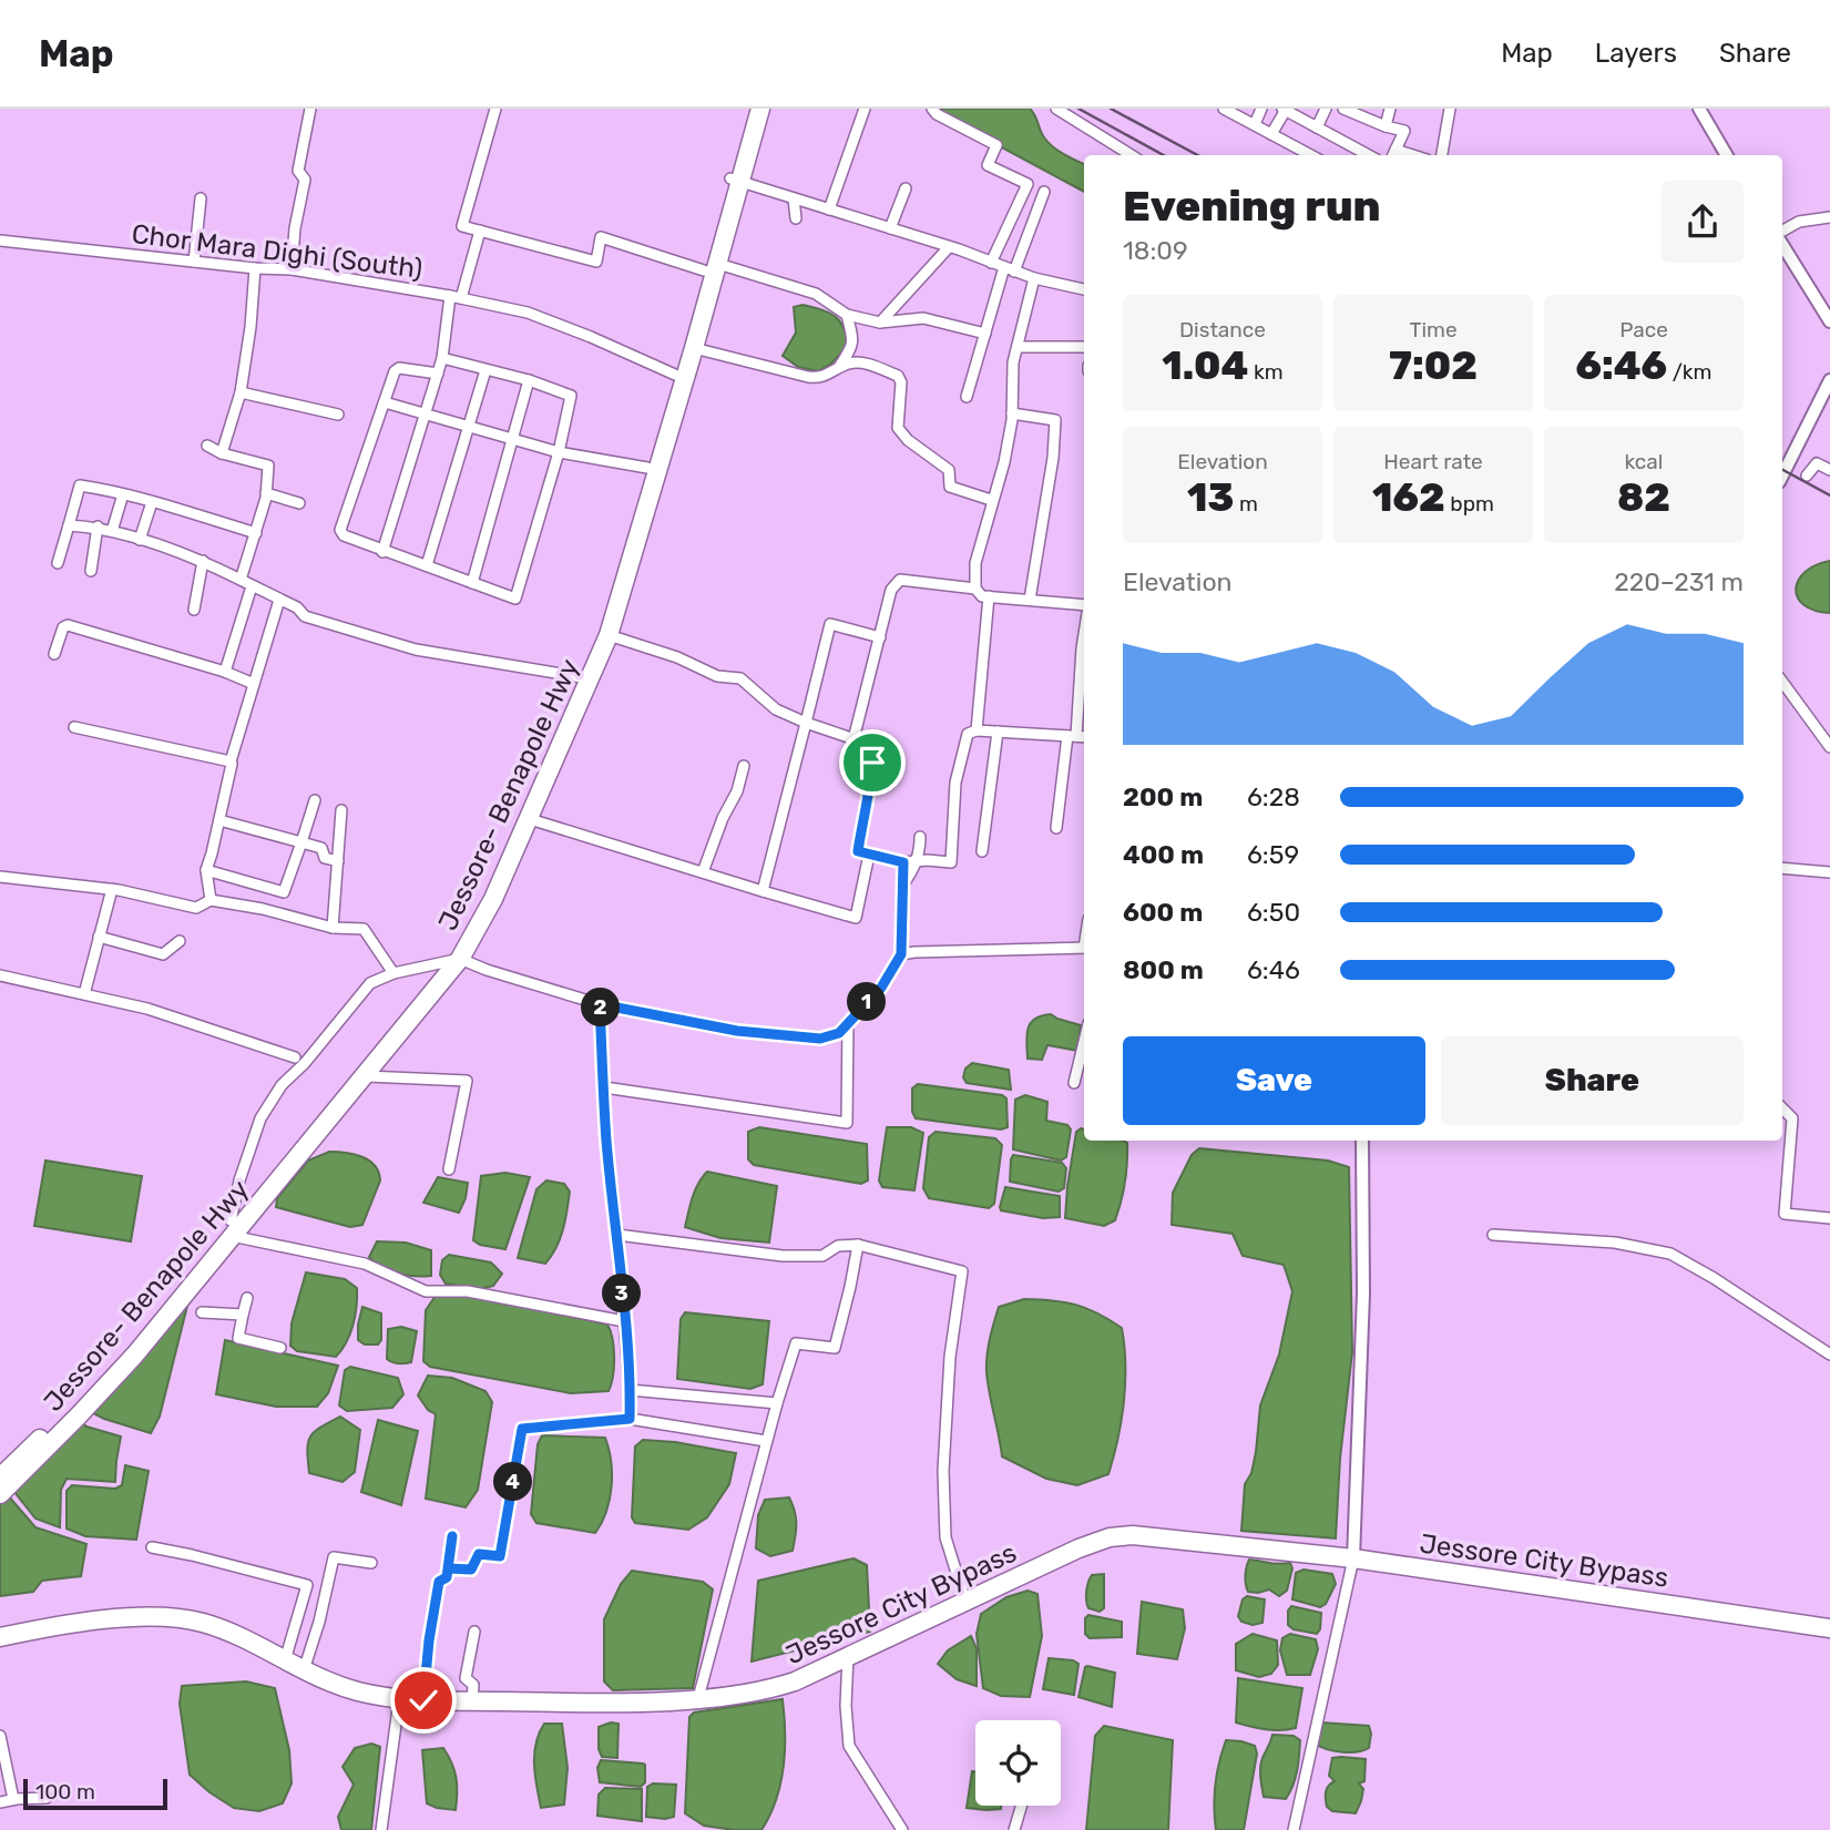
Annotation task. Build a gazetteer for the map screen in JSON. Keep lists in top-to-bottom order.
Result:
{
  "streets": {
    "highway": ["Jessore- Benapole Hwy", "Jessore City Bypass"],
    "street": ["Chor Mara Dighi (South)"]
  },
  "crossings": [
    ["Chor Mara Dighi (South)", "Jessore- Benapole Hwy"]
  ],
  "scale_bar": "100 m",
  "page": {
    "header": "Map",
    "nav": ["Map", "Layers", "Share"],
    "heading": ["Evening run", "18:09"],
    "stats": [
      ["Distance", "1.04 km"],
      ["Time", "7:02"],
      ["Pace", "6:46 /km"],
      ["Elevation", "13 m"],
      ["Heart rate", "162 bpm"],
      ["kcal", "82"]
    ],
    "chart": ["Elevation", "220–231 m"],
    "list": [
      {
        "name": "200 m",
        "note": "6:28"
      },
      {
        "name": "400 m",
        "note": "6:59"
      },
      {
        "name": "600 m",
        "note": "6:50"
      },
      {
        "name": "800 m",
        "note": "6:46"
      }
    ],
    "pins": [
      "1",
      "2",
      "3",
      "4"
    ],
    "buttons": ["Save", "Share"],
    "scale": "100 m"
  }
}
